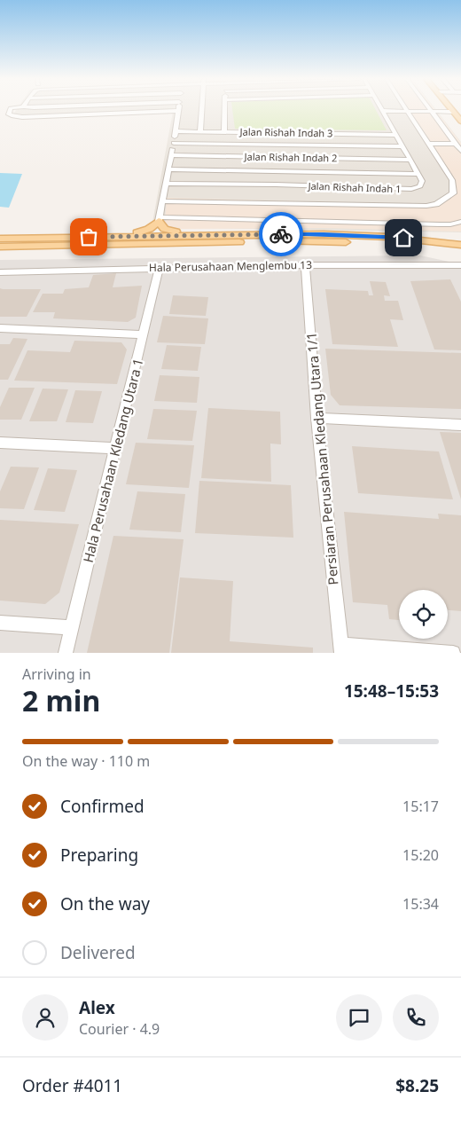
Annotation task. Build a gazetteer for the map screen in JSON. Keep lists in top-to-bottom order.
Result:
{
  "streets": {
    "street": [
      "Jalan Rishah Indah 3",
      "Jalan Rishah Indah 2",
      "Jalan Rishah Indah 1",
      "Hala Perusahaan Menglembu 13",
      "Persiaran Perusahaan Kledang Utara 1/1",
      "Hala Perusahaan Kledang Utara 1"
    ]
  },
  "crossings": [
    ["Hala Perusahaan Menglembu 13", "Persiaran Perusahaan Kledang Utara 1/1"],
    ["Hala Perusahaan Menglembu 13", "Hala Perusahaan Kledang Utara 1"]
  ],
  "page": {
    "heading": ["2 min", "Arriving in", "15:48–15:53"],
    "panel": [
      "Alex",
      "Courier · 4.9",
      "Order #4011",
      "$8.25"
    ],
    "bar": "On the way · 110 m",
    "list": [
      ["Confirmed", "15:17"],
      ["Preparing", "15:20"],
      ["On the way", "15:34"],
      "Delivered"
    ]
  }
}
